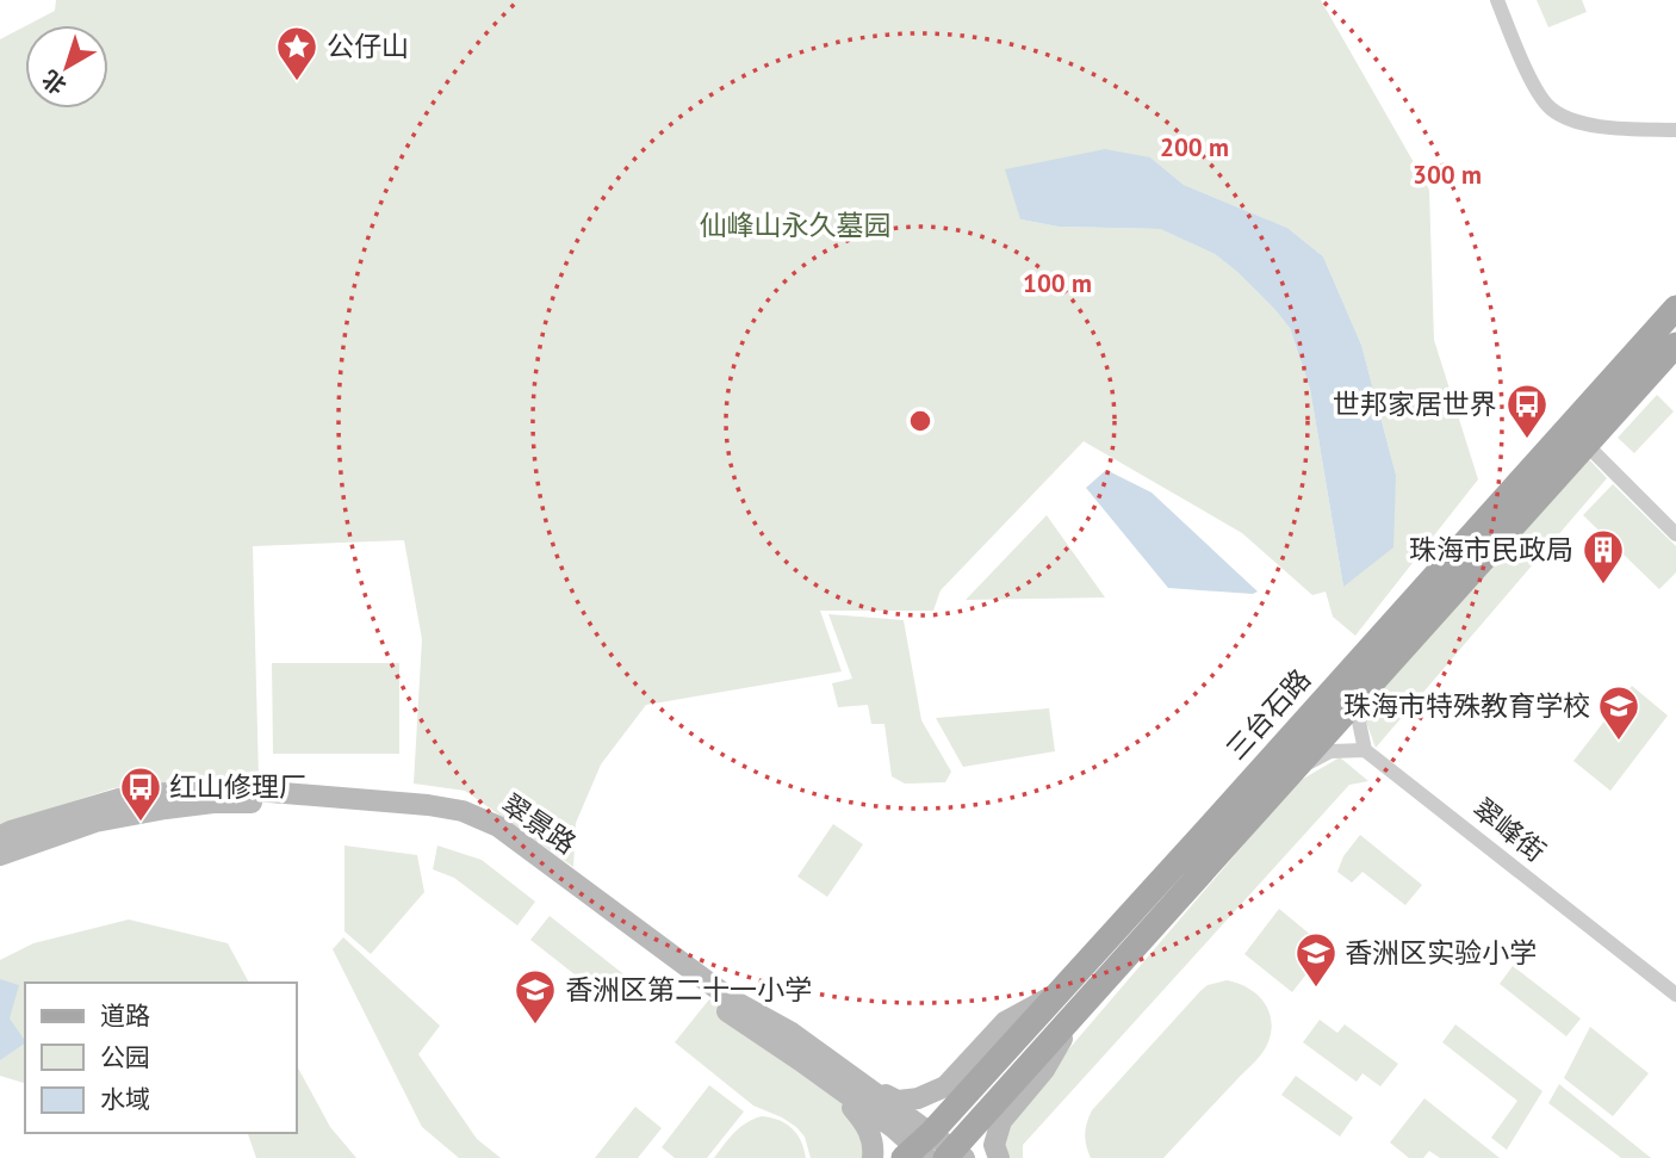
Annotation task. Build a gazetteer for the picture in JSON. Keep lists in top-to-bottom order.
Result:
{
  "streets": {
    "main road": ["三台石路", "翠景路"],
    "street": ["翠峰街"]
  },
  "crossings": [
    ["三台石路", "翠景路"]
  ],
  "parks": ["仙峰山永久墓园"],
  "places": {
    "place": ["公仔山"],
    "bus stop": ["世邦家居世界", "红山修理厂"],
    "building": ["珠海市民政局"],
    "school or university": ["珠海市特殊教育学校", "香洲区实验小学", "香洲区第二十一小学"]
  },
  "legend": ["道路", "公园", "水域"],
  "north": "bottom left",
  "rings": ["200 m", "300 m", "100 m"]
}
